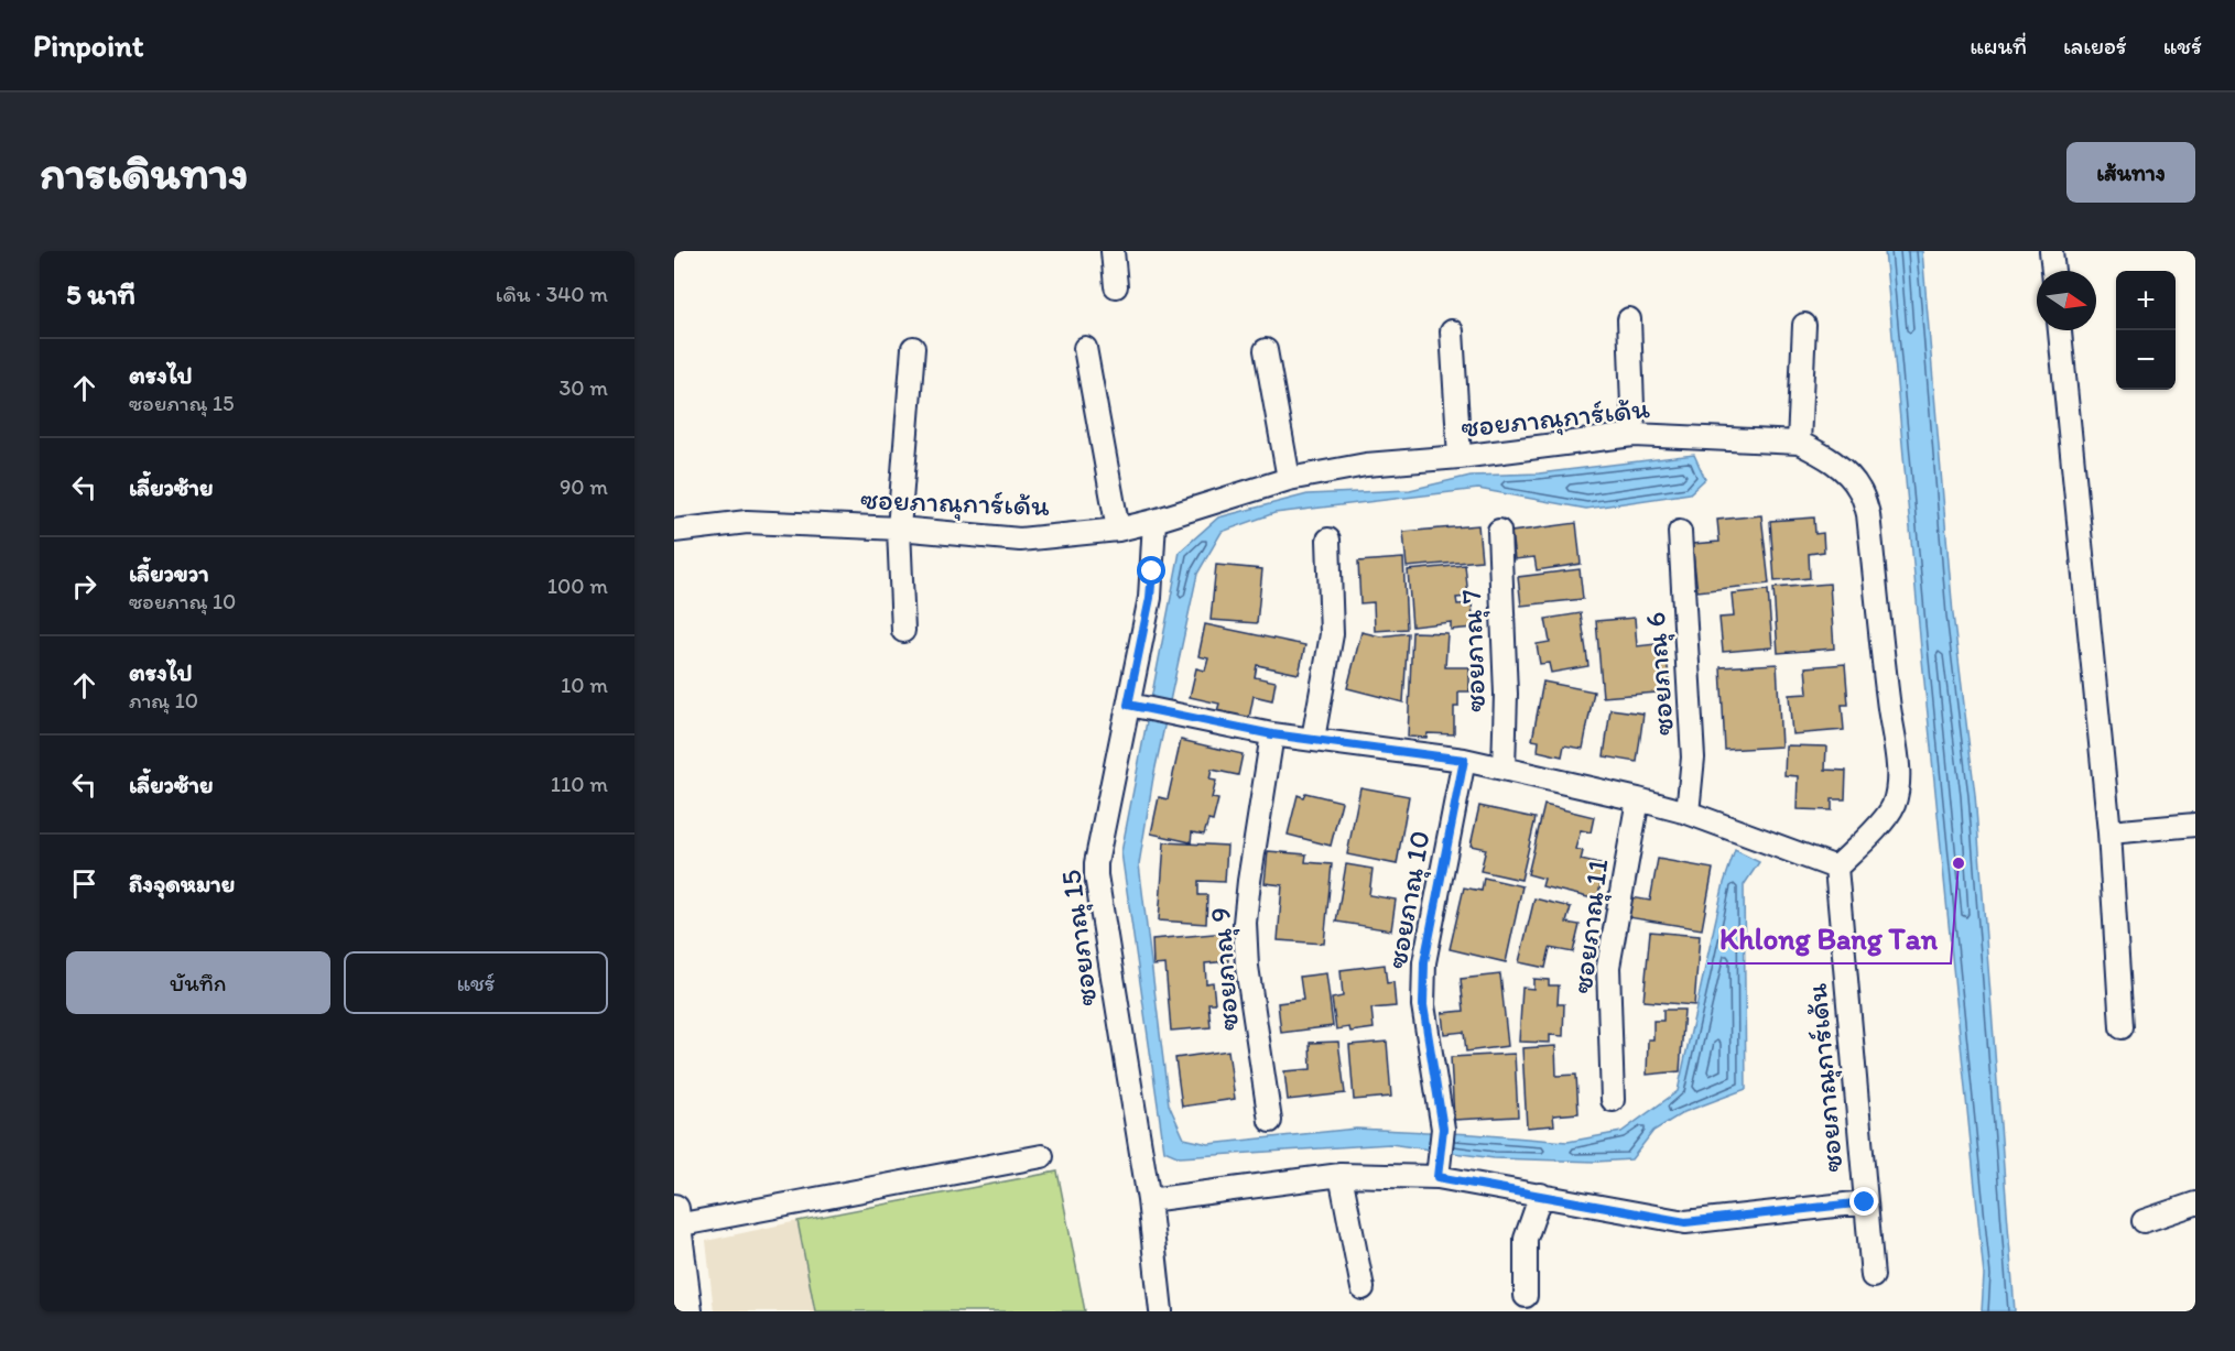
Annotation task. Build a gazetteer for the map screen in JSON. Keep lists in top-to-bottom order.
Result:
{
  "streets": {
    "street": [
      "ซอยภาณุการ์เด้น",
      "ซอยภาณุ 7",
      "ซอยภาณุ 6",
      "ซอยภาณุ 10",
      "ซอยภาณุ 11",
      "ซอยภาณุ 15",
      "ซอยภาณุ 9"
    ]
  },
  "crossings": [
    ["ซอยภาณุการ์เด้น", "ซอยภาณุ 15"]
  ],
  "places": ["Khlong Bang Tan"],
  "north": "right",
  "page": {
    "header": "Pinpoint",
    "nav": ["แผนที่", "เลเยอร์", "แชร์"],
    "buttons": [
      "เส้นทาง",
      ["บันทึก", "แชร์"]
    ],
    "title": "การเดินทาง",
    "heading": ["5 นาที", "เดิน · 340 m"],
    "map_buttons": ["+", "−"],
    "list": [
      ["ตรงไป", "ซอยภาณุ 15", "30 m"],
      ["เลี้ยวซ้าย", "90 m"],
      ["เลี้ยวขวา", "ซอยภาณุ 10", "100 m"],
      ["ตรงไป", "ภาณุ 10", "10 m"],
      ["เลี้ยวซ้าย", "110 m"],
      "ถึงจุดหมาย"
    ]
  }
}
